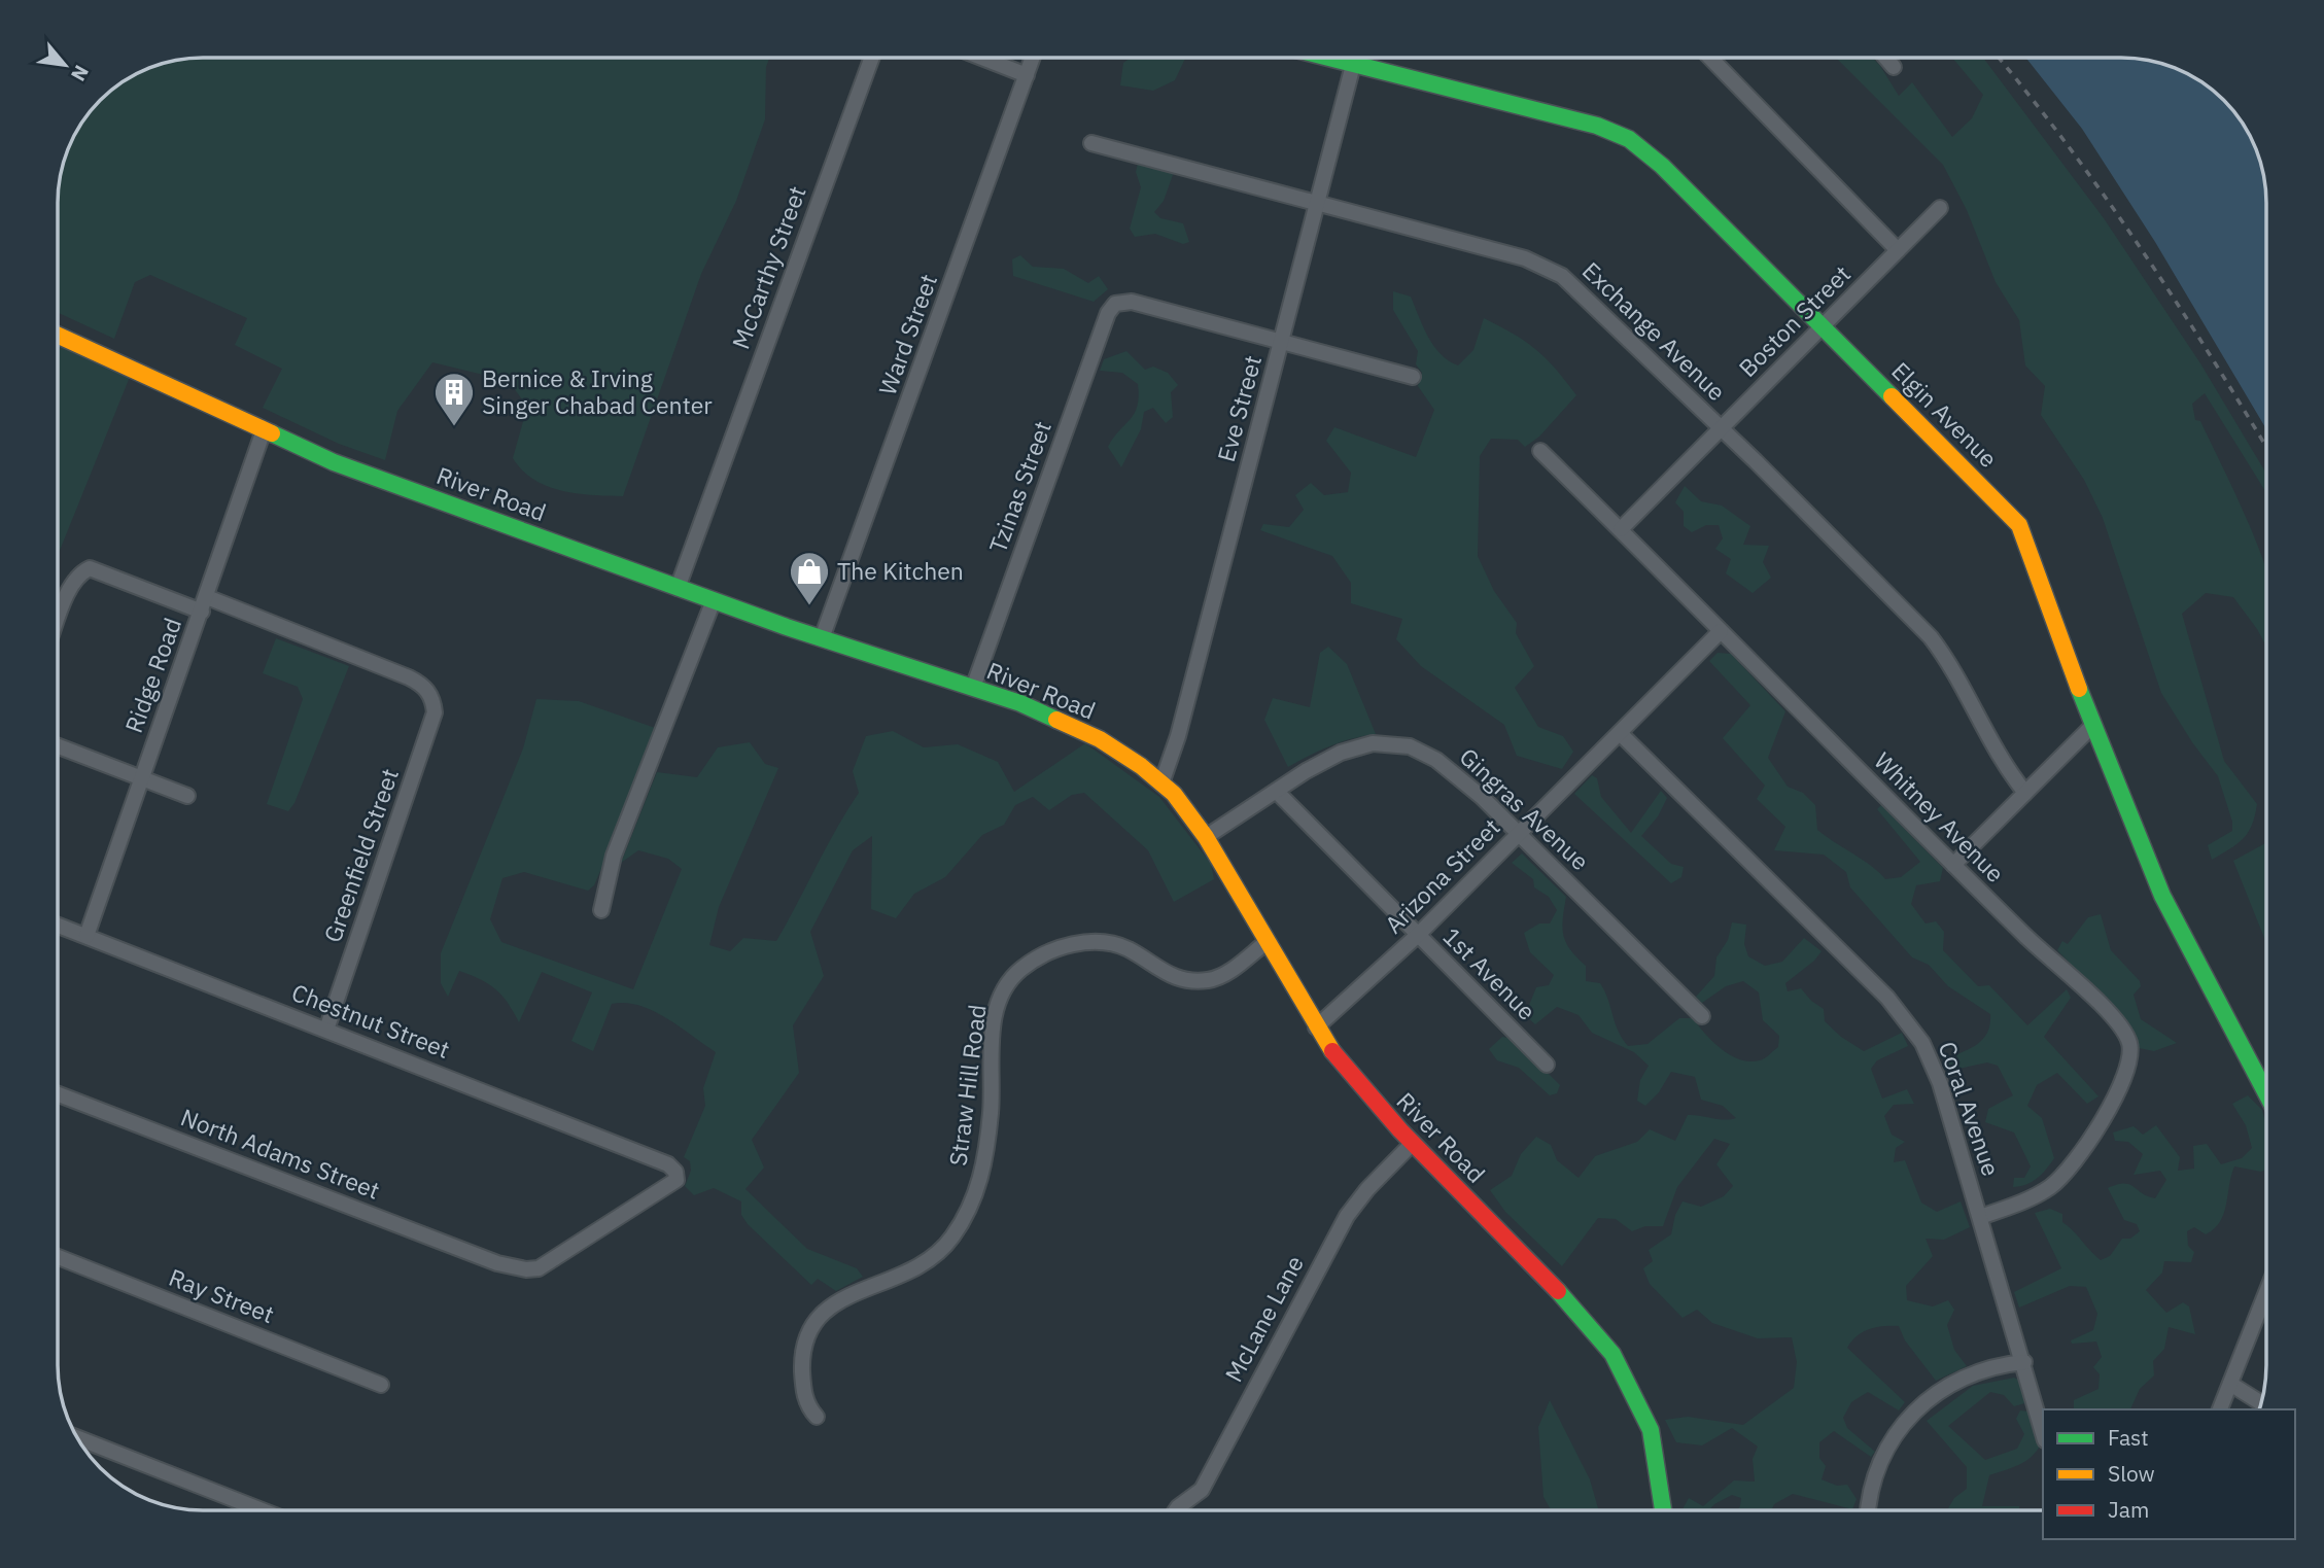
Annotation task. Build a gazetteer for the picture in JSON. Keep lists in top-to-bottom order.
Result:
{
  "streets": {
    "street": [
      "McCarthy Street",
      "Boston Street",
      "Exchange Avenue",
      "Ward Street",
      "Eve Street",
      "Elgin Avenue",
      "Tzinas Street",
      "River Road",
      "Ridge Road",
      "Gingras Avenue",
      "Whitney Avenue",
      "Greenfield Street",
      "Arizona Street",
      "1st Avenue",
      "Chestnut Street",
      "Straw Hill Road",
      "Coral Avenue",
      "North Adams Street",
      "Ray Street",
      "McLane Lane"
    ]
  },
  "crossings": [
    ["McCarthy Street", "River Road"],
    ["Boston Street", "Exchange Avenue"],
    ["Boston Street", "Elgin Avenue"],
    ["Boston Street", "Whitney Avenue"],
    ["Exchange Avenue", "Eve Street"],
    ["Ward Street", "River Road"],
    ["Eve Street", "Elgin Avenue"],
    ["Eve Street", "Tzinas Street"],
    ["Eve Street", "River Road"],
    ["Tzinas Street", "River Road"],
    ["River Road", "Ridge Road"],
    ["River Road", "Gingras Avenue"],
    ["River Road", "Arizona Street"],
    ["River Road", "Straw Hill Road"],
    ["River Road", "McLane Lane"],
    ["Ridge Road", "Greenfield Street"],
    ["Ridge Road", "Chestnut Street"],
    ["Gingras Avenue", "Arizona Street"],
    ["Gingras Avenue", "1st Avenue"],
    ["Whitney Avenue", "Arizona Street"],
    ["Whitney Avenue", "Coral Avenue"],
    ["Greenfield Street", "Chestnut Street"],
    ["Arizona Street", "1st Avenue"],
    ["Arizona Street", "Coral Avenue"],
    ["Chestnut Street", "North Adams Street"]
  ],
  "places": {
    "building": ["Bernice & Irving Singer Chabad Center"],
    "shop": ["The Kitchen"]
  },
  "legend": ["Fast", "Slow", "Jam"],
  "north": "bottom right"
}
